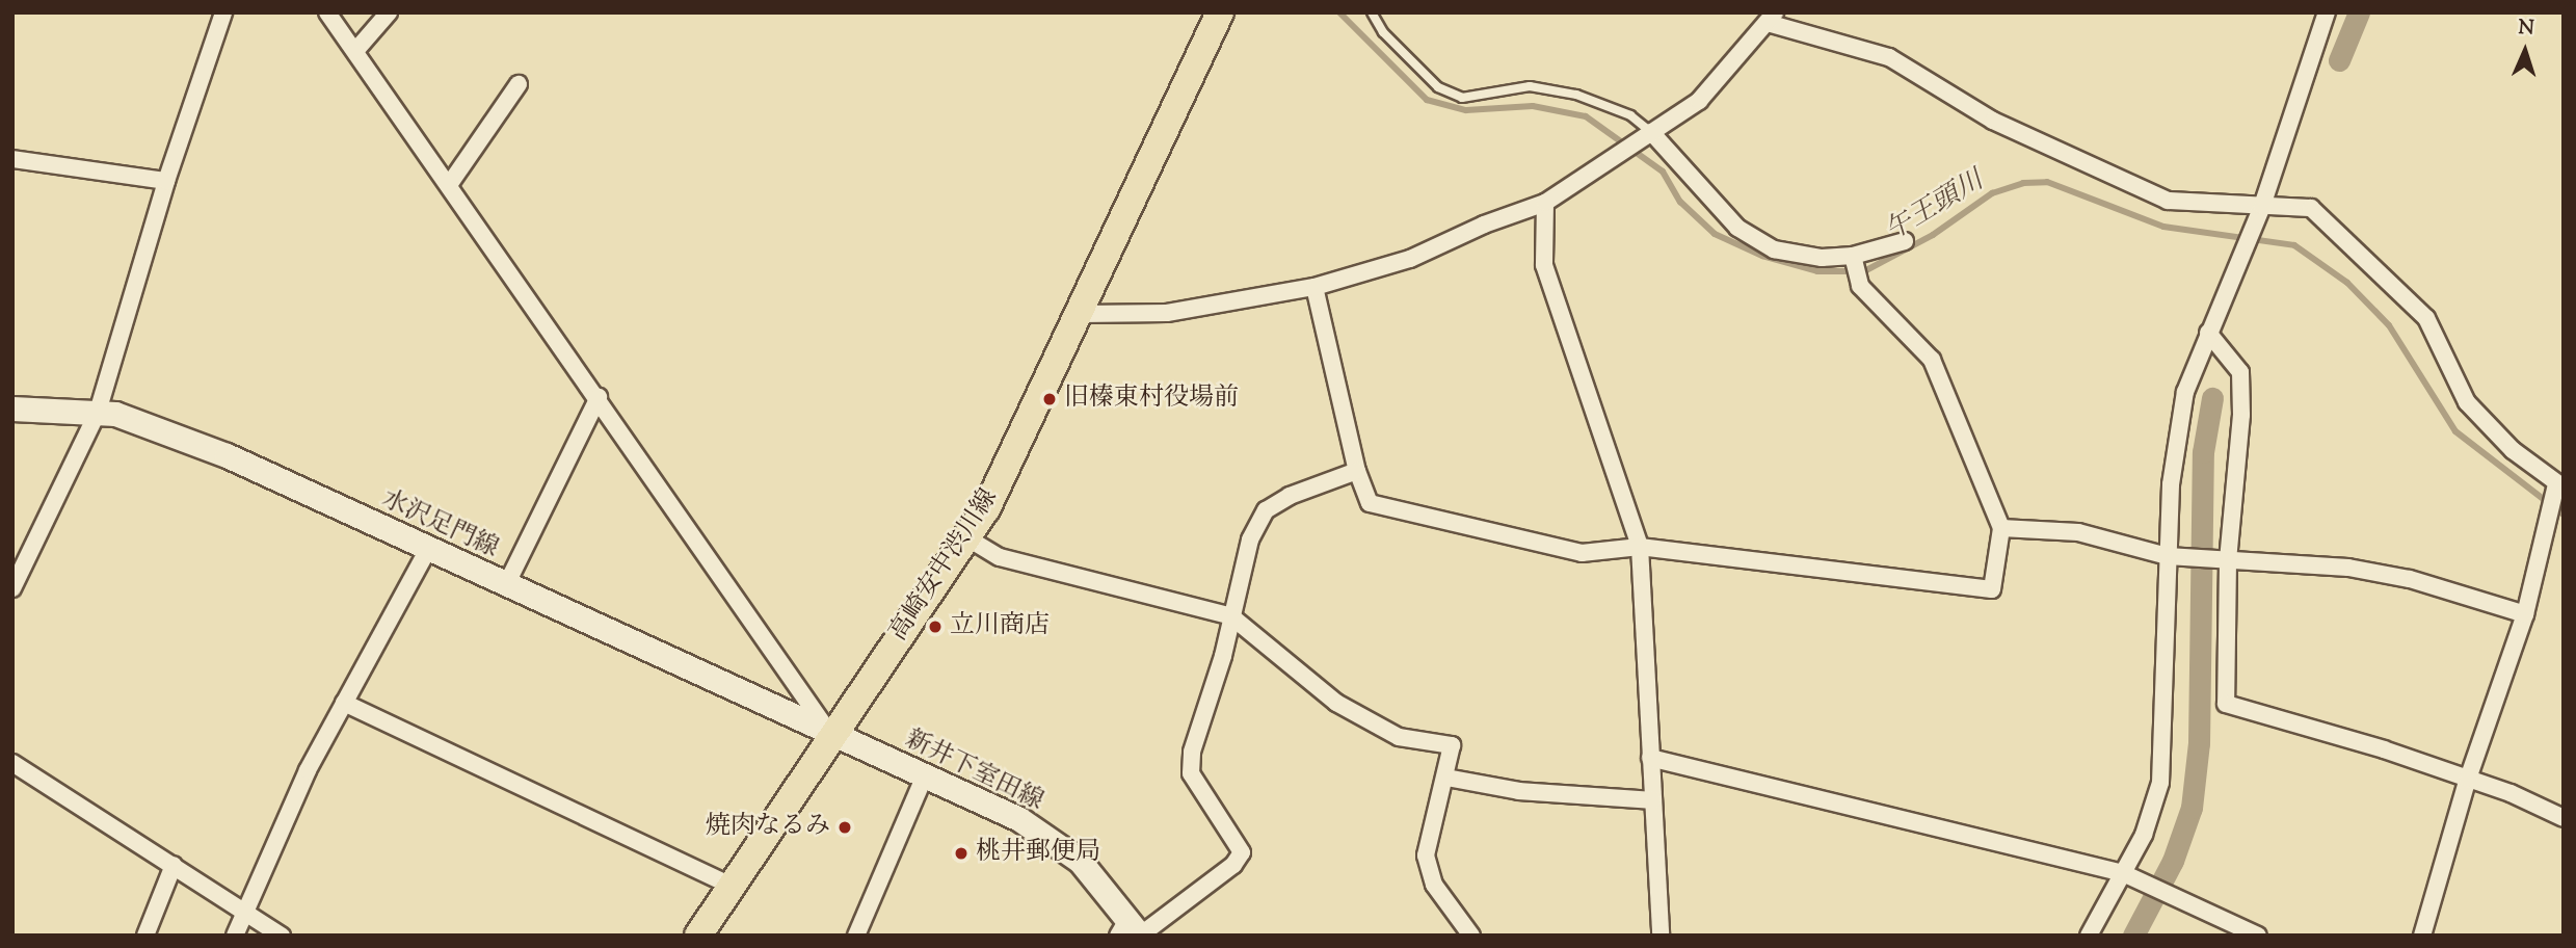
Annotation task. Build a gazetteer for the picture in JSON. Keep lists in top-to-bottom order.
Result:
{
  "streets": {
    "main road": ["水沢足門線", "高崎安中渋川線", "新井下室田線"]
  },
  "crossings": [
    ["水沢足門線", "高崎安中渋川線"],
    ["水沢足門線", "新井下室田線"],
    ["高崎安中渋川線", "新井下室田線"]
  ],
  "water": ["午王頭川"],
  "places": [
    "旧榛東村役場前",
    "立川商店",
    "焼肉なるみ",
    "桃井郵便局"
  ],
  "north": "top"
}
